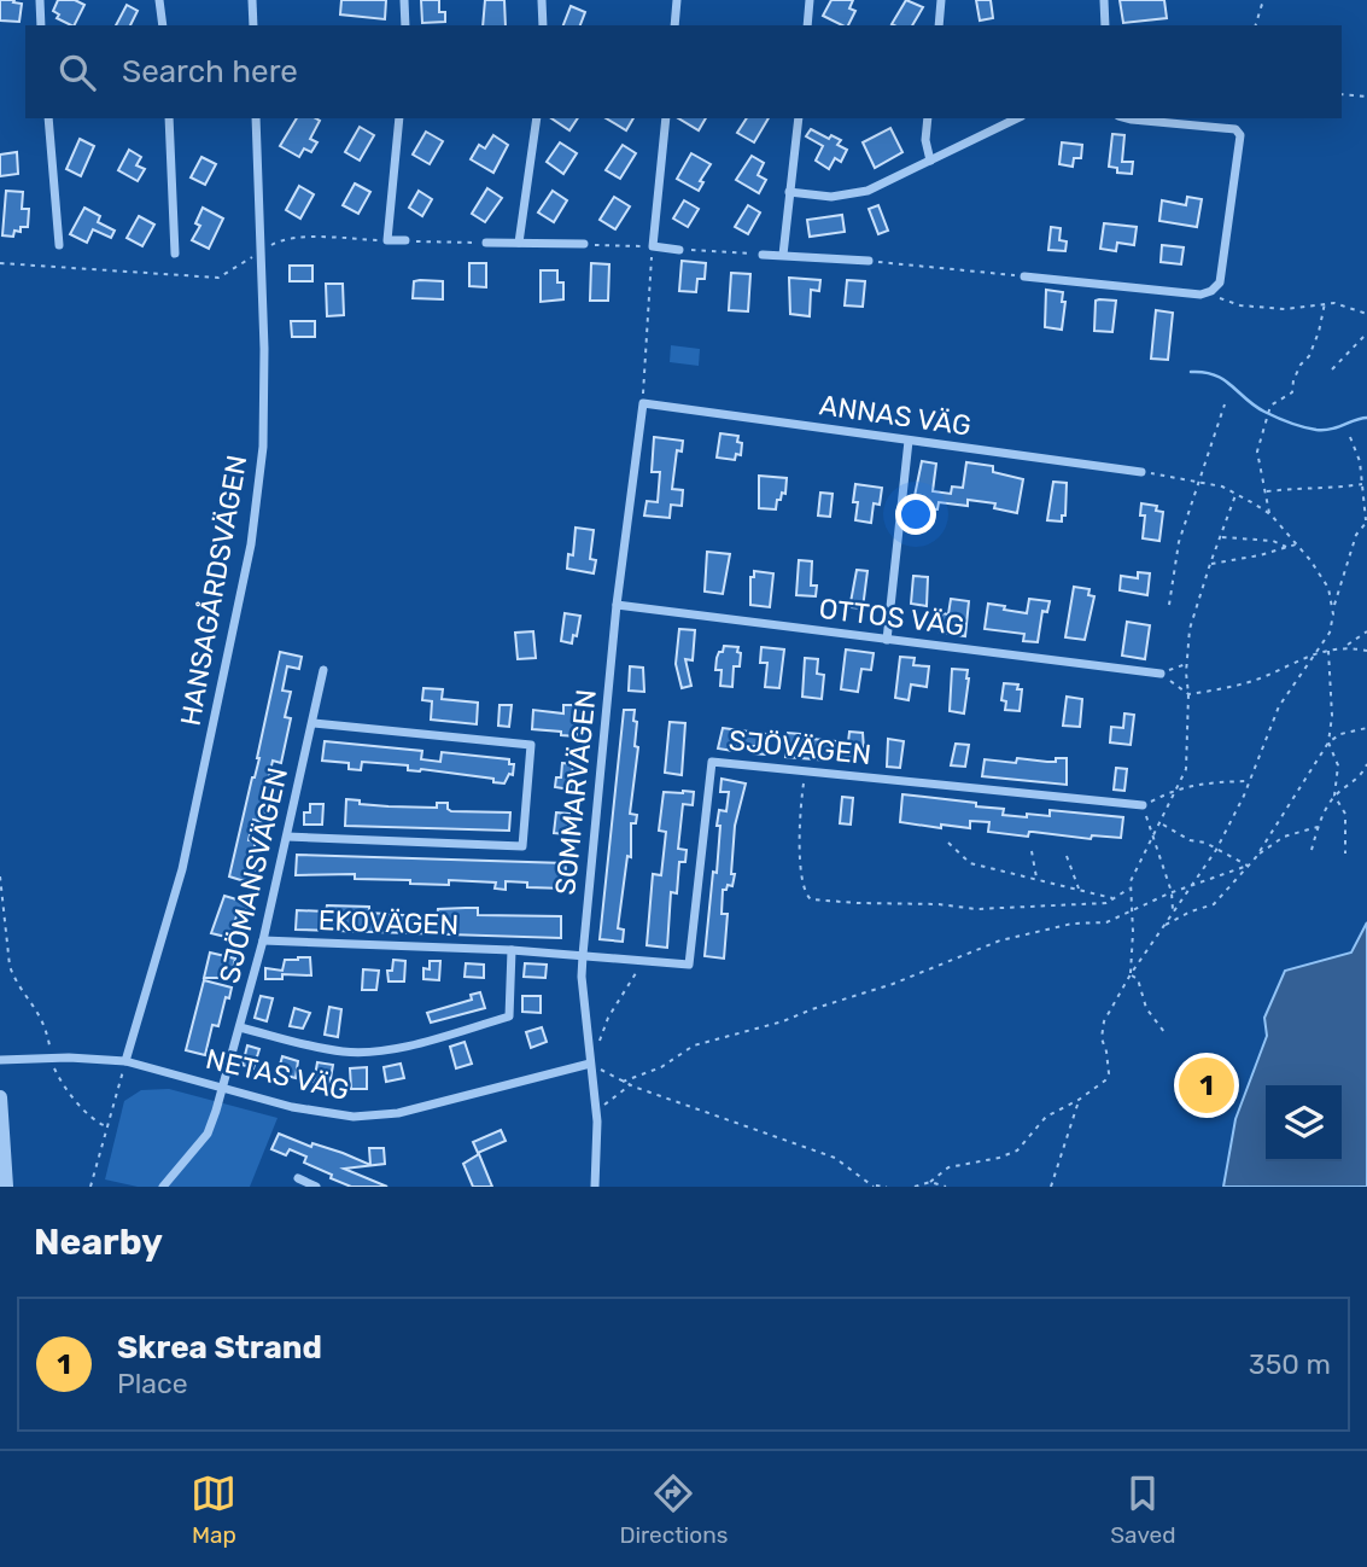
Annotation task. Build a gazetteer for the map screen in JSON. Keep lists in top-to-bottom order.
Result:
{
  "streets": {
    "street": [
      "ANNAS VÄG",
      "HANSAGÅRDSVÄGEN",
      "OTTOS VÄG",
      "SJÖVÄGEN",
      "SOMMARVÄGEN",
      "SJÖMANSVÄGEN",
      "EKOVÄGEN",
      "NETAS VÄG"
    ]
  },
  "crossings": [
    ["ANNAS VÄG", "SOMMARVÄGEN"],
    ["HANSAGÅRDSVÄGEN", "NETAS VÄG"],
    ["OTTOS VÄG", "SOMMARVÄGEN"],
    ["SJÖVÄGEN", "SOMMARVÄGEN"],
    ["SJÖVÄGEN", "EKOVÄGEN"],
    ["SOMMARVÄGEN", "EKOVÄGEN"],
    ["SOMMARVÄGEN", "NETAS VÄG"],
    ["SJÖMANSVÄGEN", "EKOVÄGEN"],
    ["SJÖMANSVÄGEN", "NETAS VÄG"]
  ],
  "page": {
    "search": "Search here",
    "pins": "1",
    "heading": "Nearby",
    "list": [
      {
        "mark": "1",
        "name": "Skrea Strand",
        "note": "Place",
        "value": "350 m"
      }
    ],
    "nav": ["Map", "Directions", "Saved"]
  }
}
